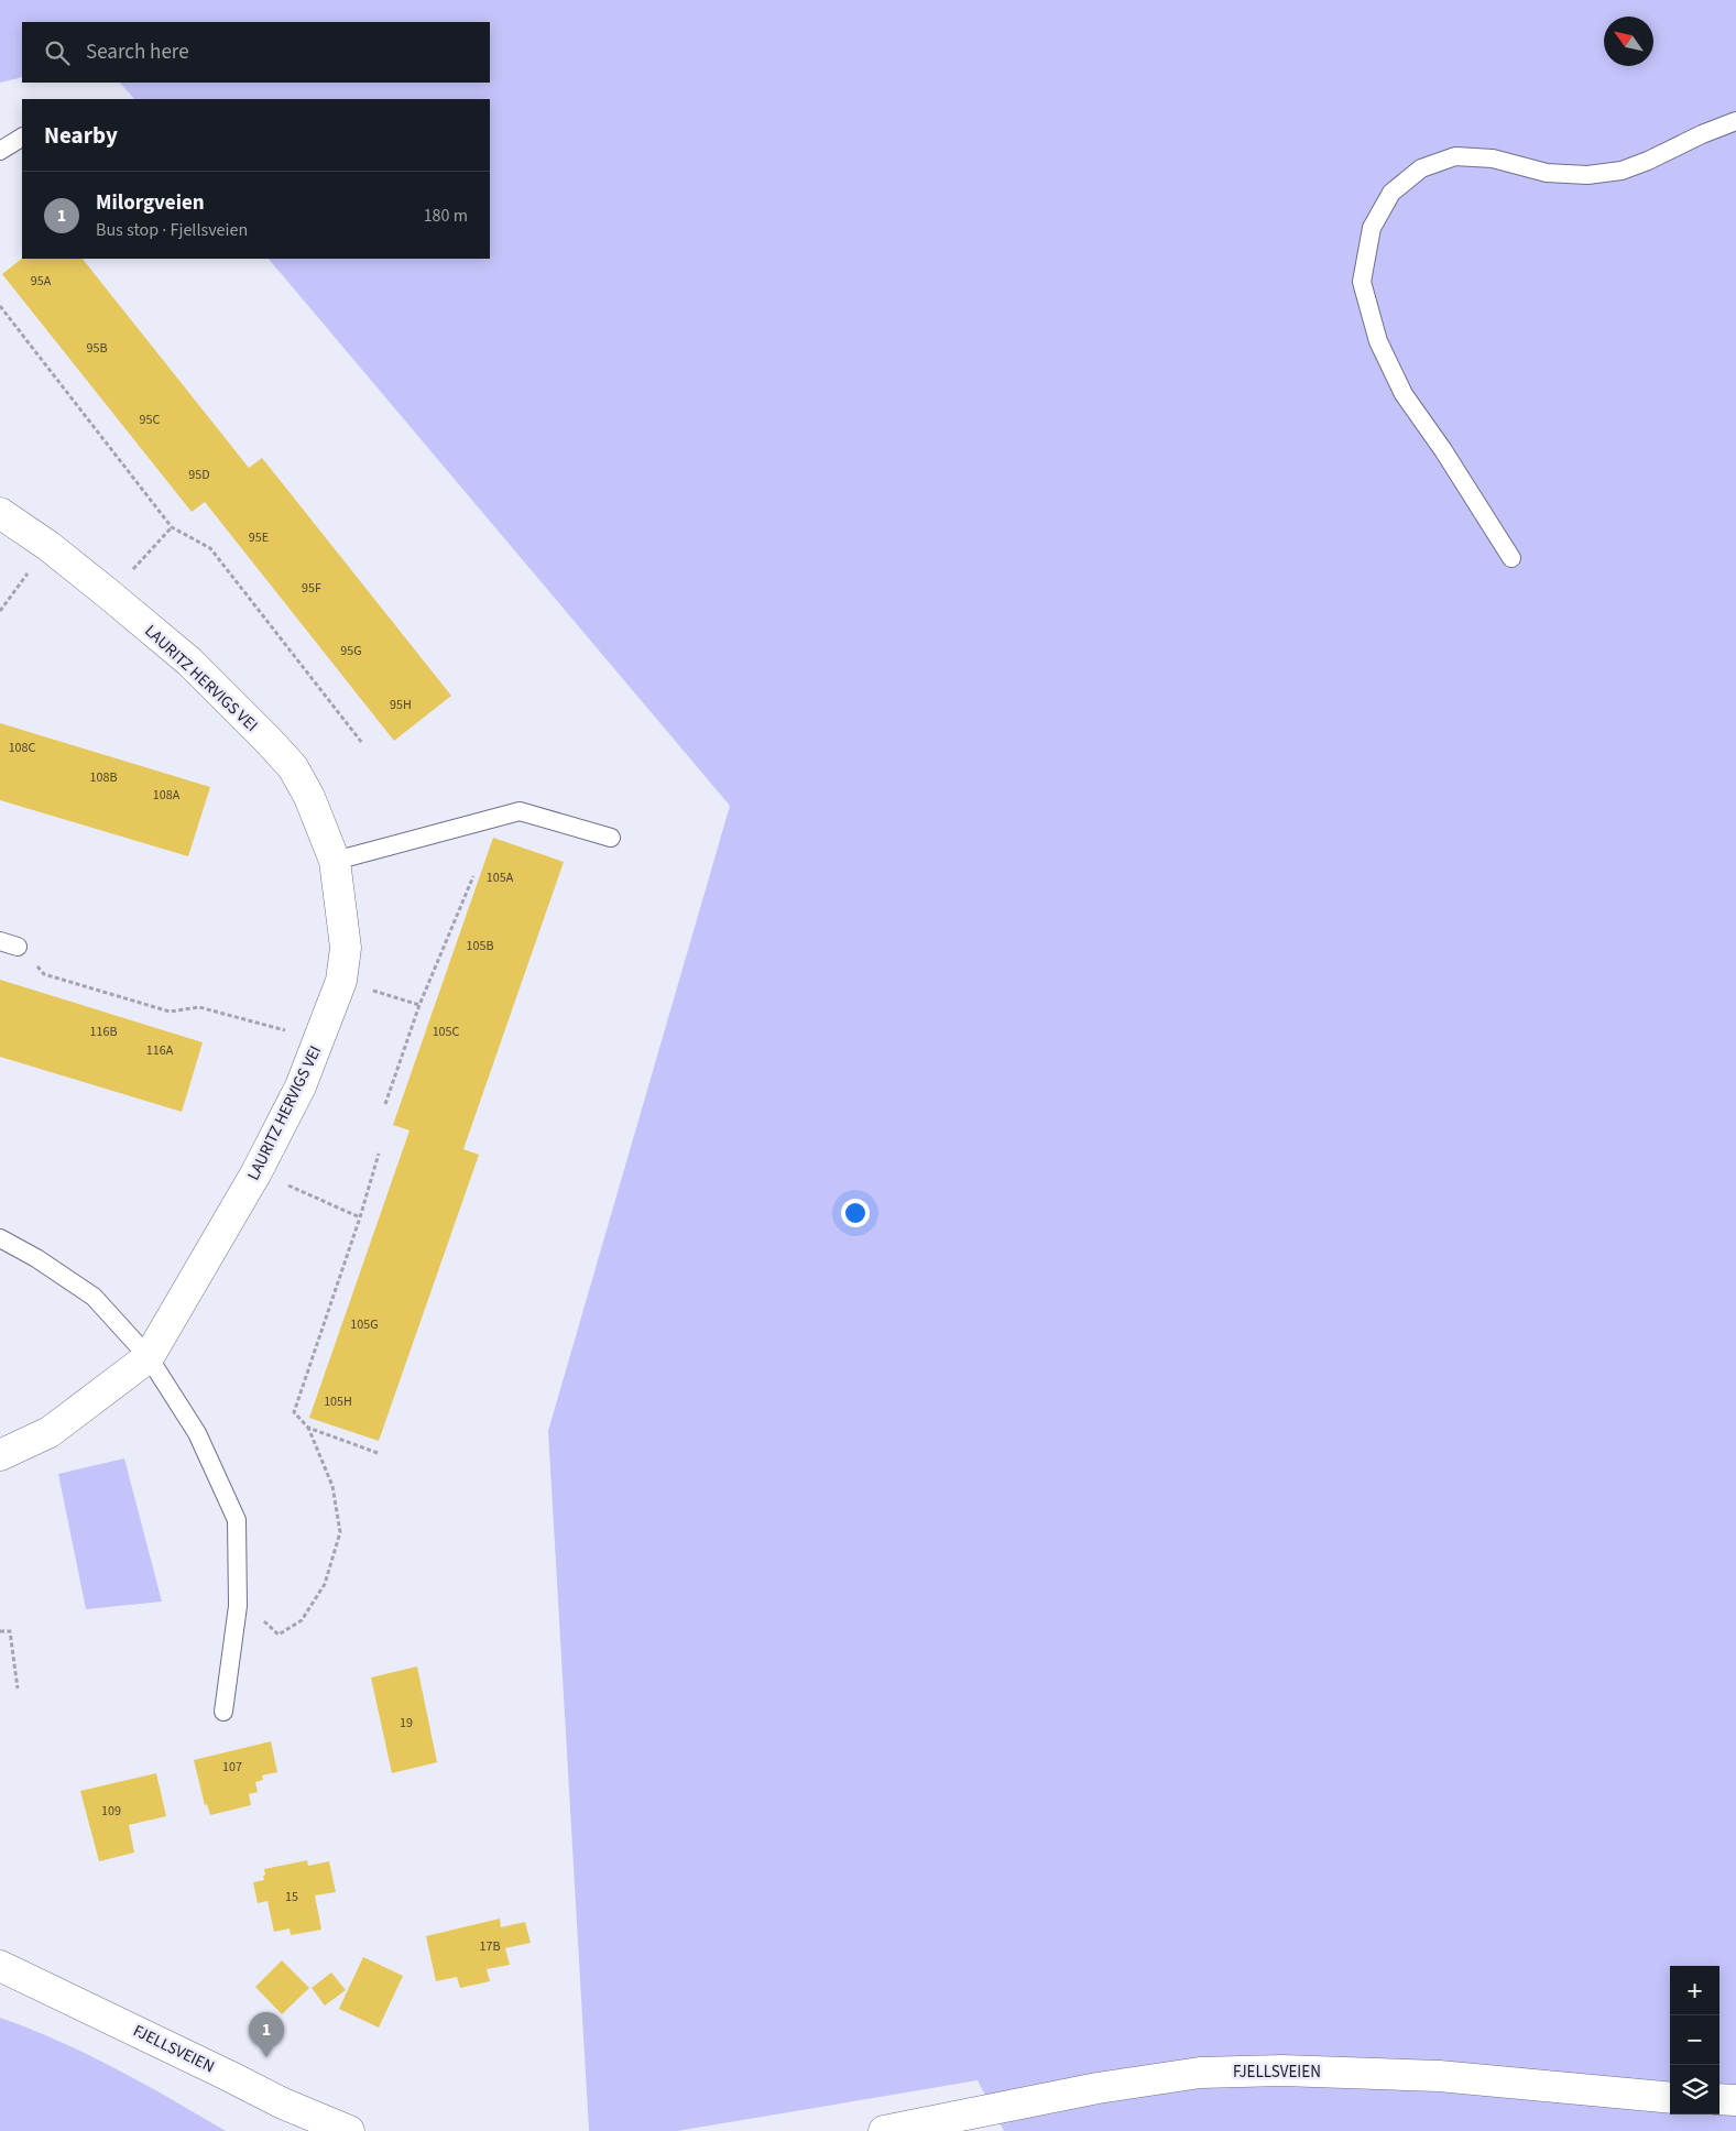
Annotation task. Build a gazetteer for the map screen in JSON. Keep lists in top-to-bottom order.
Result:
{
  "streets": {
    "street": ["LAURITZ HERVIGS VEI", "FJELLSVEIEN"]
  },
  "house_numbers": [
    "95A",
    "95B",
    "95C",
    "95D",
    "95E",
    "95F",
    "95G",
    "95H",
    "108C",
    "108B",
    "108A",
    "105A",
    "105B",
    "116B",
    "105C",
    "116A",
    "105G",
    "105H",
    "19",
    "107",
    "109",
    "15",
    "17B"
  ],
  "north": "top left",
  "page": {
    "search": "Search here",
    "heading": "Nearby",
    "list": [
      {
        "mark": "1",
        "name": "Milorgveien",
        "note": "Bus stop · Fjellsveien",
        "value": "180 m"
      }
    ],
    "map_buttons": ["+", "−"],
    "pins": "1"
  }
}
